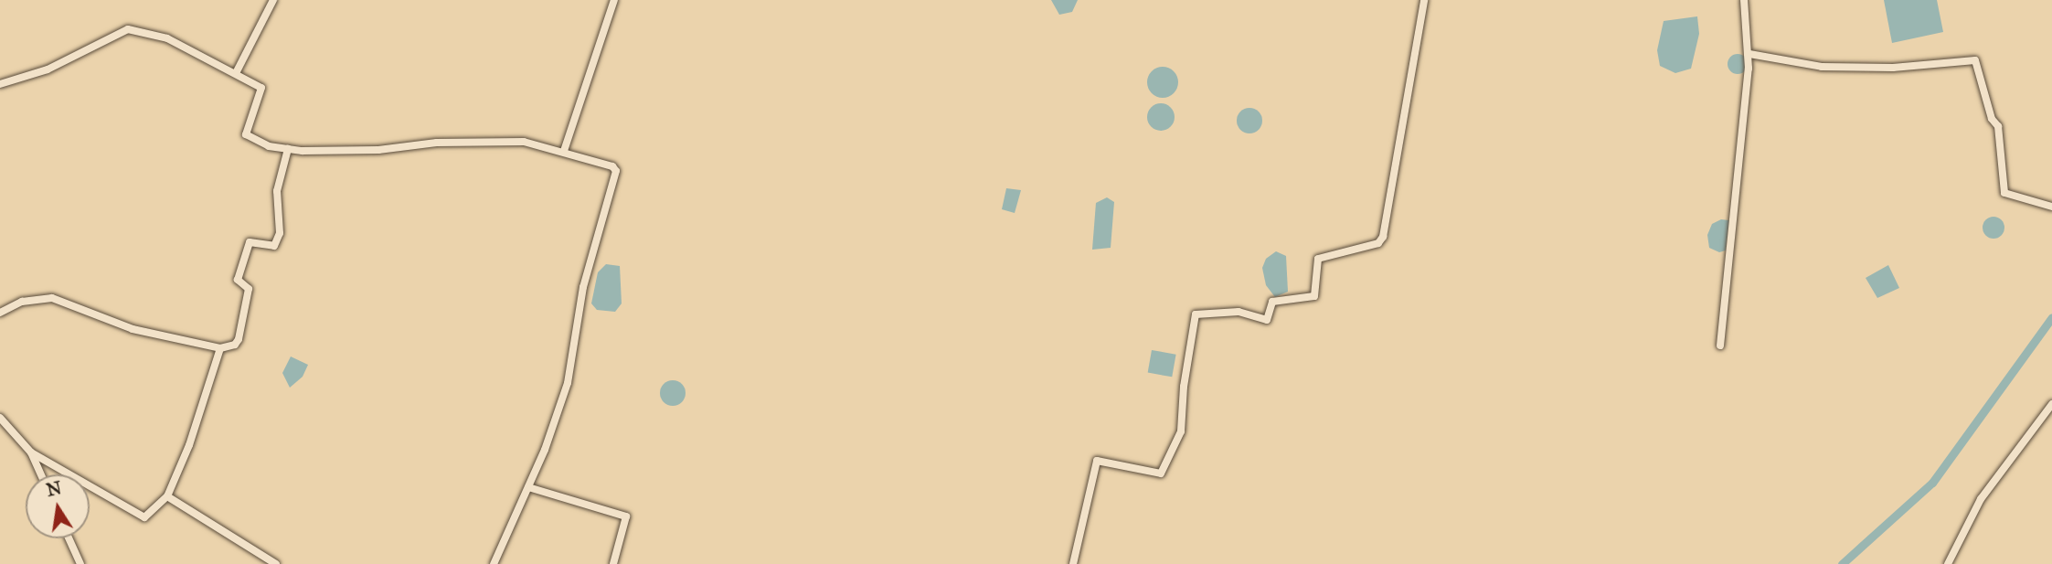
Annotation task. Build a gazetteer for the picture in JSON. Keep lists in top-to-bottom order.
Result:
{
  "north": "top"
}
